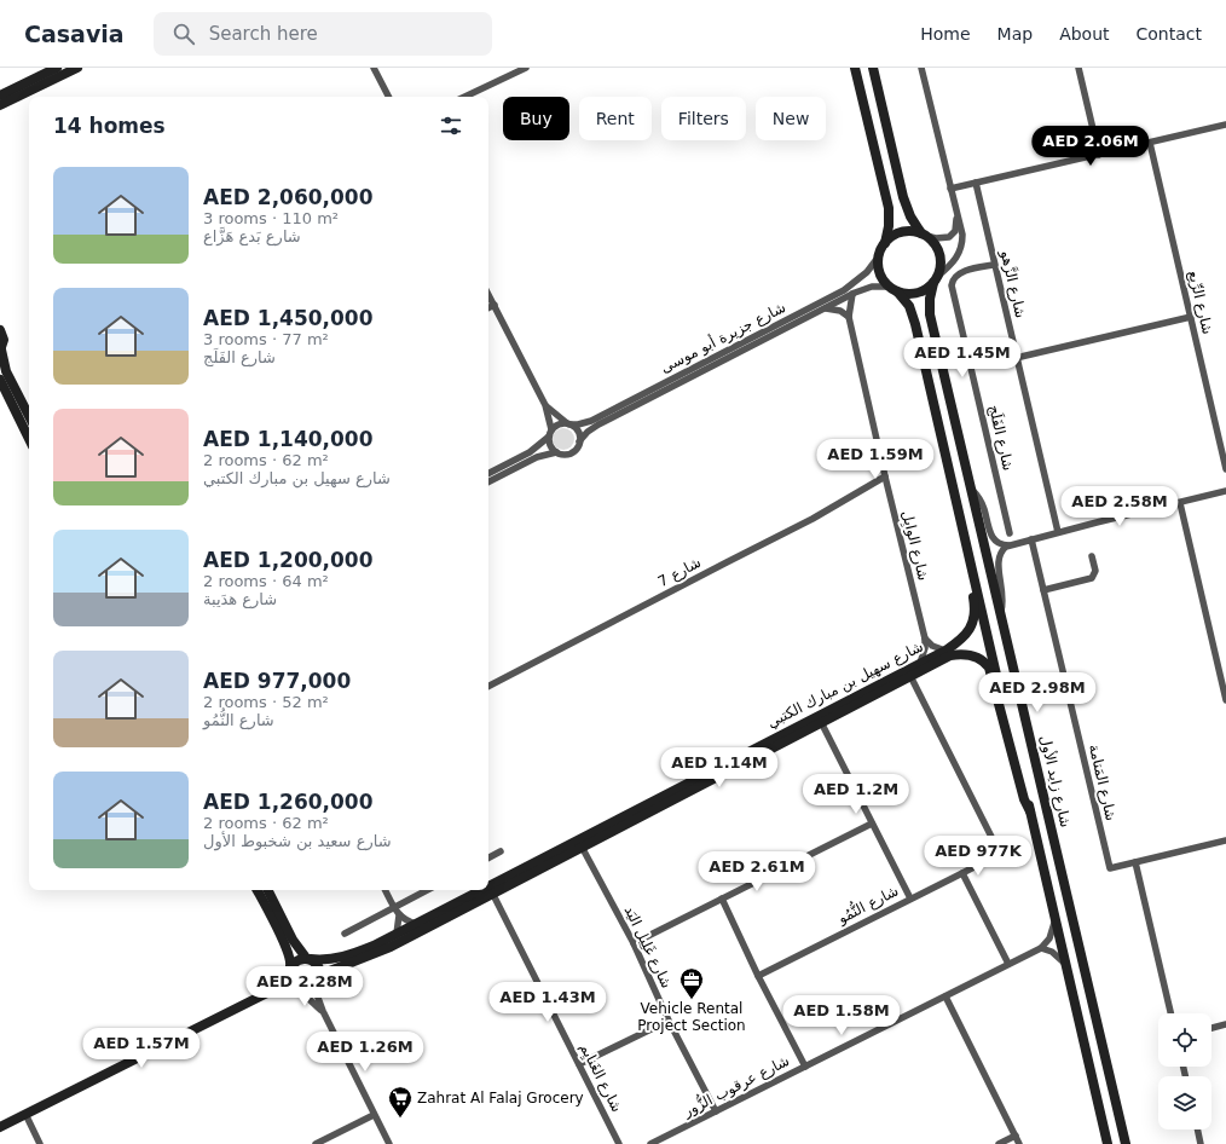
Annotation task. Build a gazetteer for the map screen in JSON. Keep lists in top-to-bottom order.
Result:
{
  "streets": {
    "street": [
      "شارع الزَّهو",
      "شارع الرِّيع",
      "شارع جزيرة أبو موسى",
      "شارع الفَلَج",
      "شارع الوابِل",
      "شارع 7",
      "شارع سهيل بن مبارك الكتبي",
      "شارع زايد الأول",
      "شارع المَتامة",
      "شارع النُّمُو",
      "شارع غَلِيل اليَد",
      "شارع الغَنايِم",
      "شارع عرقوب الزُّور"
    ]
  },
  "crossings": [
    ["شارع الزَّهو", "شارع الفَلَج"],
    ["شارع جزيرة أبو موسى", "شارع الوابِل"],
    ["شارع جزيرة أبو موسى", "شارع زايد الأول"],
    ["شارع الوابِل", "شارع 7"],
    ["شارع الوابِل", "شارع سهيل بن مبارك الكتبي"],
    ["شارع سهيل بن مبارك الكتبي", "شارع النُّمُو"],
    ["شارع سهيل بن مبارك الكتبي", "شارع غَلِيل اليَد"],
    ["شارع سهيل بن مبارك الكتبي", "شارع الغَنايِم"],
    ["شارع غَلِيل اليَد", "شارع عرقوب الزُّور"]
  ],
  "places": {
    "office": ["Vehicle Rental Project Section"],
    "supermarket": ["Zahrat Al Falaj Grocery"]
  },
  "page": {
    "header": "Casavia",
    "search": "Search here",
    "nav": [
      "Home",
      "Map",
      "About",
      "Contact"
    ],
    "chip": [
      "Buy",
      "Rent",
      "Filters",
      "New"
    ],
    "heading": "14 homes",
    "price": [
      "AED 2.06M",
      "AED 1.45M",
      "AED 1.59M",
      "AED 2.58M",
      "AED 2.98M",
      "AED 1.14M",
      "AED 1.2M",
      "AED 977K",
      "AED 2.61M",
      "AED 2.28M",
      "AED 1.43M",
      "AED 1.58M",
      "AED 1.57M",
      "AED 1.26M"
    ],
    "list": [
      {
        "name": "AED 2,060,000",
        "note": "3 rooms · 110 m² · شارع بَدع هَزَّاع"
      },
      {
        "name": "AED 1,450,000",
        "note": "3 rooms · 77 m² · شارع الفَلَج"
      },
      {
        "name": "AED 1,140,000",
        "note": "2 rooms · 62 m² · شارع سهيل بن مبارك الكتبي"
      },
      {
        "name": "AED 1,200,000",
        "note": "2 rooms · 64 m² · شارع هدَيبة"
      },
      {
        "name": "AED 977,000",
        "note": "2 rooms · 52 m² · شارع النُّمُو"
      },
      {
        "name": "AED 1,260,000",
        "note": "2 rooms · 62 m² · شارع سعيد بن شخبوط الأول"
      }
    ]
  }
}
